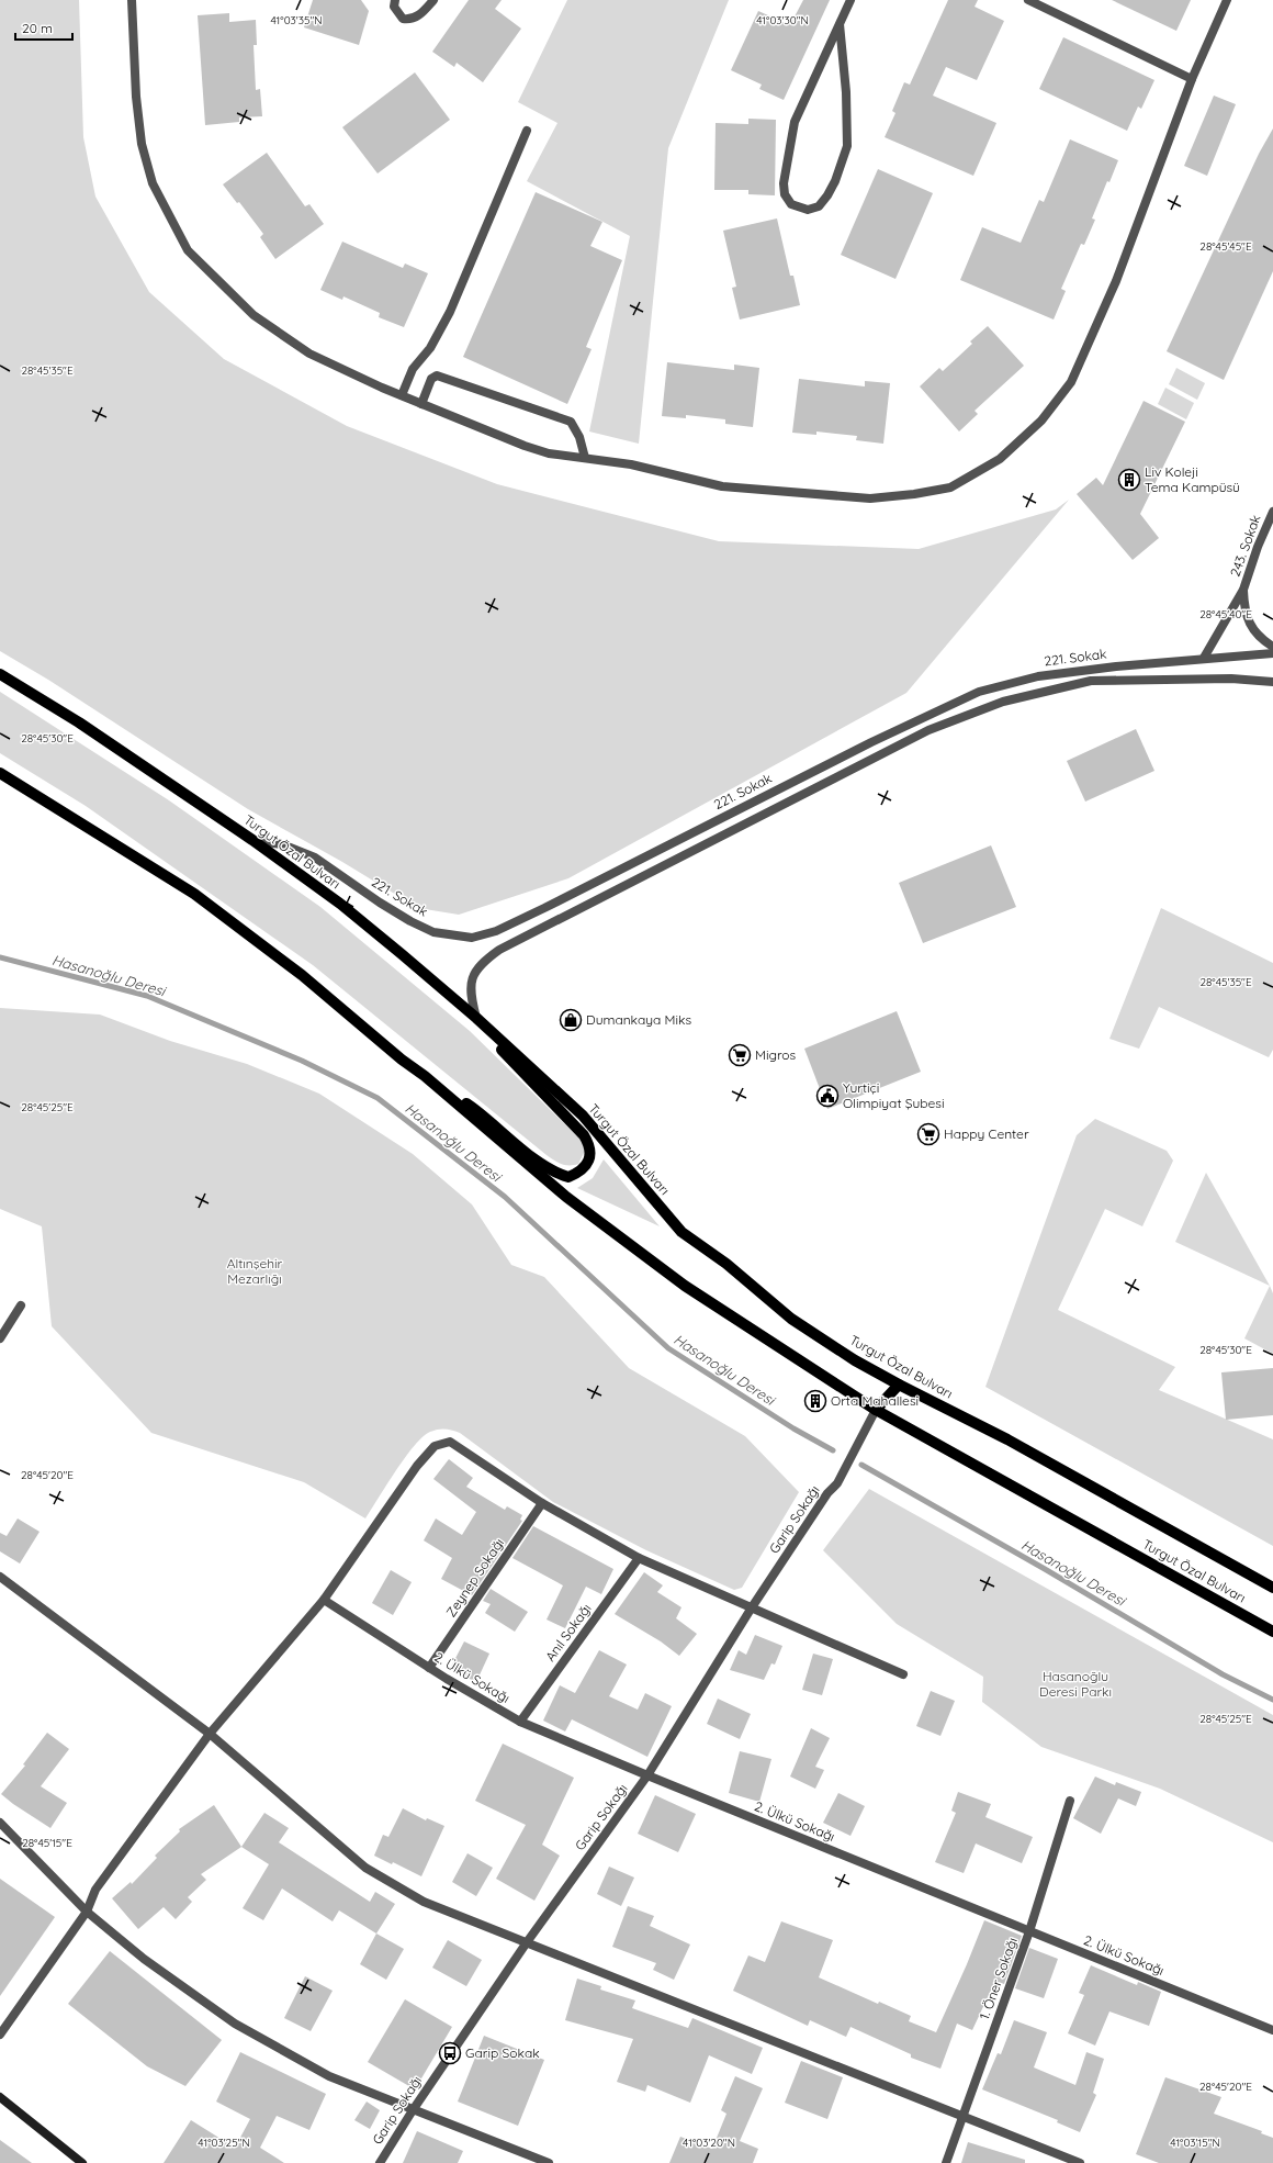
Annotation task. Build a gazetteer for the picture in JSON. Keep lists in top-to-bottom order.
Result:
{
  "streets": {
    "main road": ["Turgut Özal Bulvarı"],
    "street": [
      "243. Sokak",
      "221. Sokak",
      "Garip Sokağı",
      "Zeynep Sokağı",
      "Anıl Sokağı",
      "2. Ülkü Sokağı",
      "1. Öner Sokağı"
    ]
  },
  "crossings": [
    ["243. Sokak", "221. Sokak"],
    ["221. Sokak", "Turgut Özal Bulvarı"],
    ["Turgut Özal Bulvarı", "Garip Sokağı"],
    ["Garip Sokağı", "2. Ülkü Sokağı"],
    ["Zeynep Sokağı", "2. Ülkü Sokağı"],
    ["Anıl Sokağı", "2. Ülkü Sokağı"],
    ["2. Ülkü Sokağı", "1. Öner Sokağı"]
  ],
  "water": ["Hasanoğlu Deresi"],
  "parks": ["Altınşehir Mezarlığı", "Hasanoğlu Deresi Parkı"],
  "places": {
    "building": ["Liv Koleji Tema Kampüsü", "Orta Mahallesi"],
    "shop": ["Dumankaya Miks"],
    "supermarket": ["Migros", "Happy Center"],
    "public building": ["Yurtiçi Olimpiyat Şubesi"],
    "bus stop": ["Garip Sokak"]
  },
  "scale_bar": "20 m",
  "coordinates": [
    "41°03'35\"N",
    "41°03'30\"N",
    "28°45'45\"E",
    "28°45'35\"E",
    "28°45'40\"E",
    "28°45'30\"E",
    "28°45'25\"E",
    "28°45'20\"E",
    "28°45'15\"E",
    "41°03'25\"N",
    "41°03'20\"N",
    "41°03'15\"N"
  ]
}
